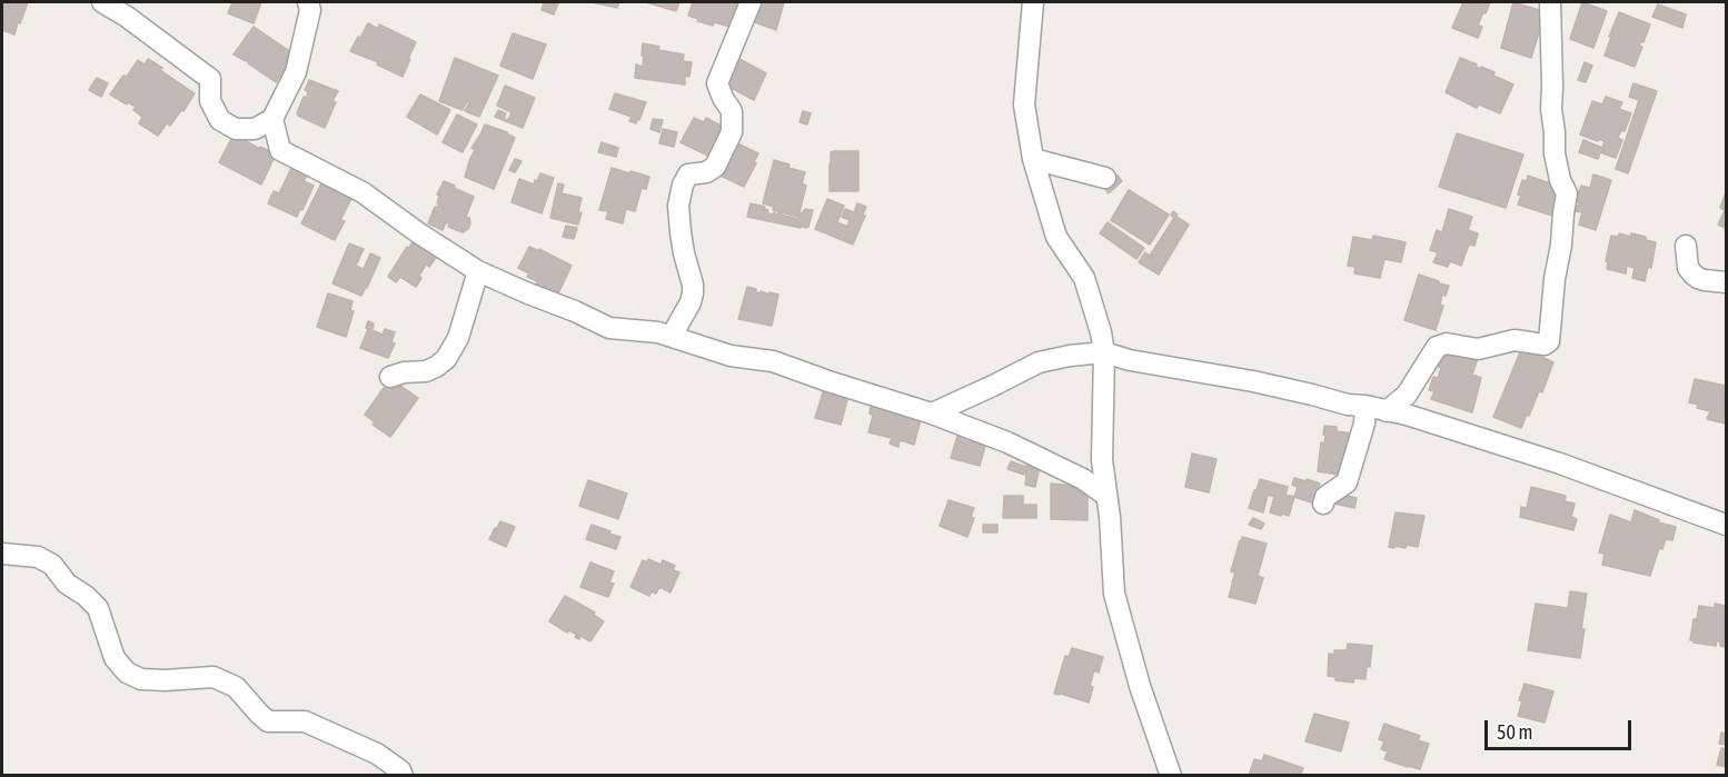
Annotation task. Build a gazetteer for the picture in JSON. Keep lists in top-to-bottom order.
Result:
{
  "scale_bar": "50 m"
}
